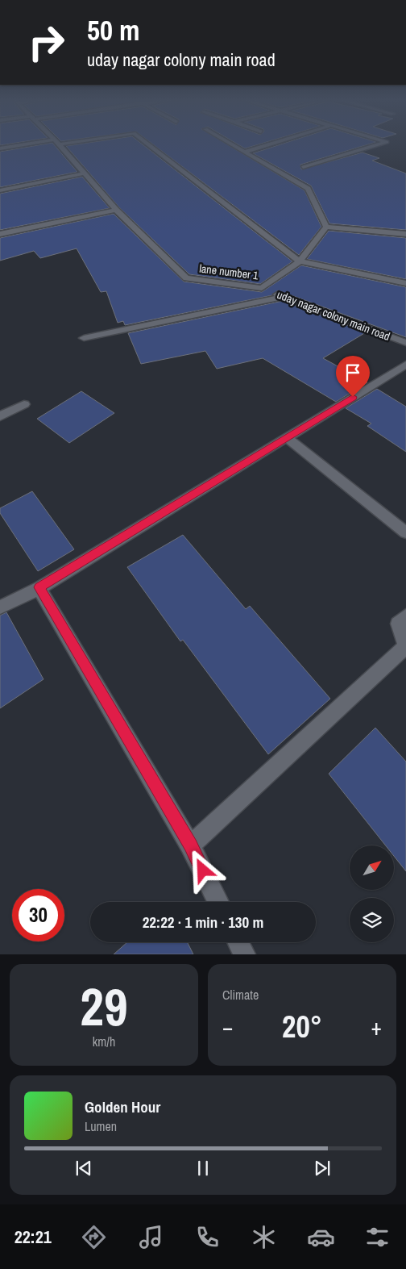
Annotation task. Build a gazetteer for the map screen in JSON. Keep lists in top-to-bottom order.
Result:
{
  "streets": {
    "street": ["lane number 1", "uday nagar colony main road"]
  },
  "crossings": [
    ["lane number 1", "uday nagar colony main road"]
  ],
  "north": "top right",
  "page": {
    "turn": ["50 m", "uday nagar colony main road"],
    "limit": "30",
    "trip": "22:22 · 1 min · 130 m",
    "tile": [
      ["29", "km/h"],
      "Climate"
    ],
    "heat": ["−", "20°", "+"],
    "song": ["Golden Hour", "Lumen"],
    "tabs": "22:21"
  }
}
